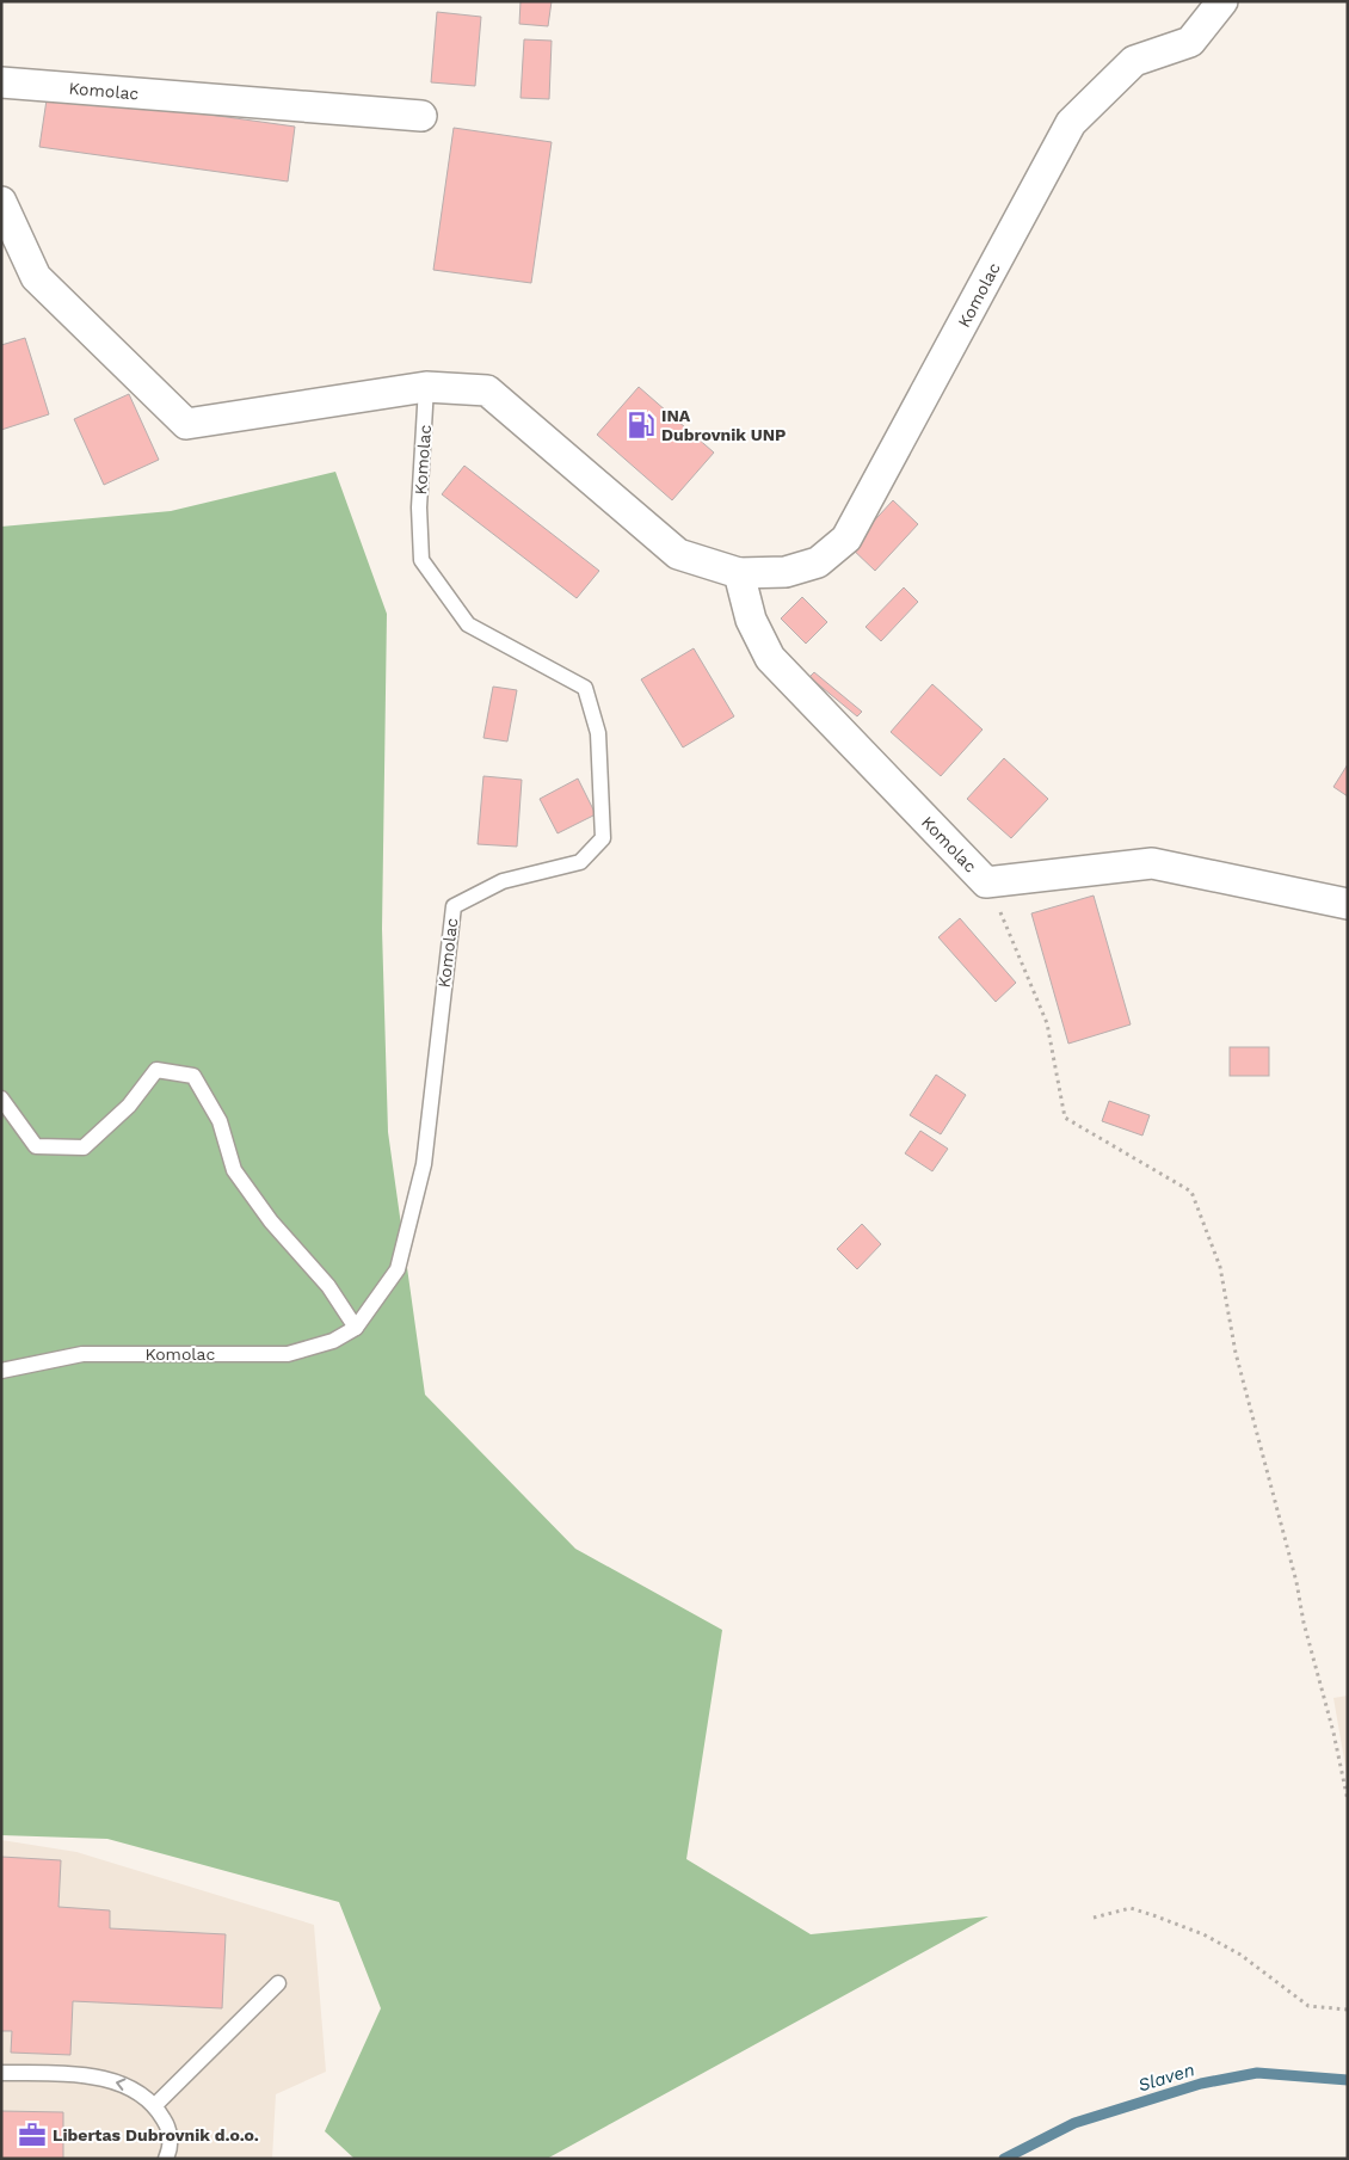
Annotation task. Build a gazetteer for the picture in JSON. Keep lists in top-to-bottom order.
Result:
{
  "streets": {
    "street": ["Komolac"]
  },
  "water": ["Slaven"],
  "places": {
    "fuel station": ["INA Dubrovnik UNP"],
    "office": ["Libertas Dubrovnik d.o.o."]
  }
}
